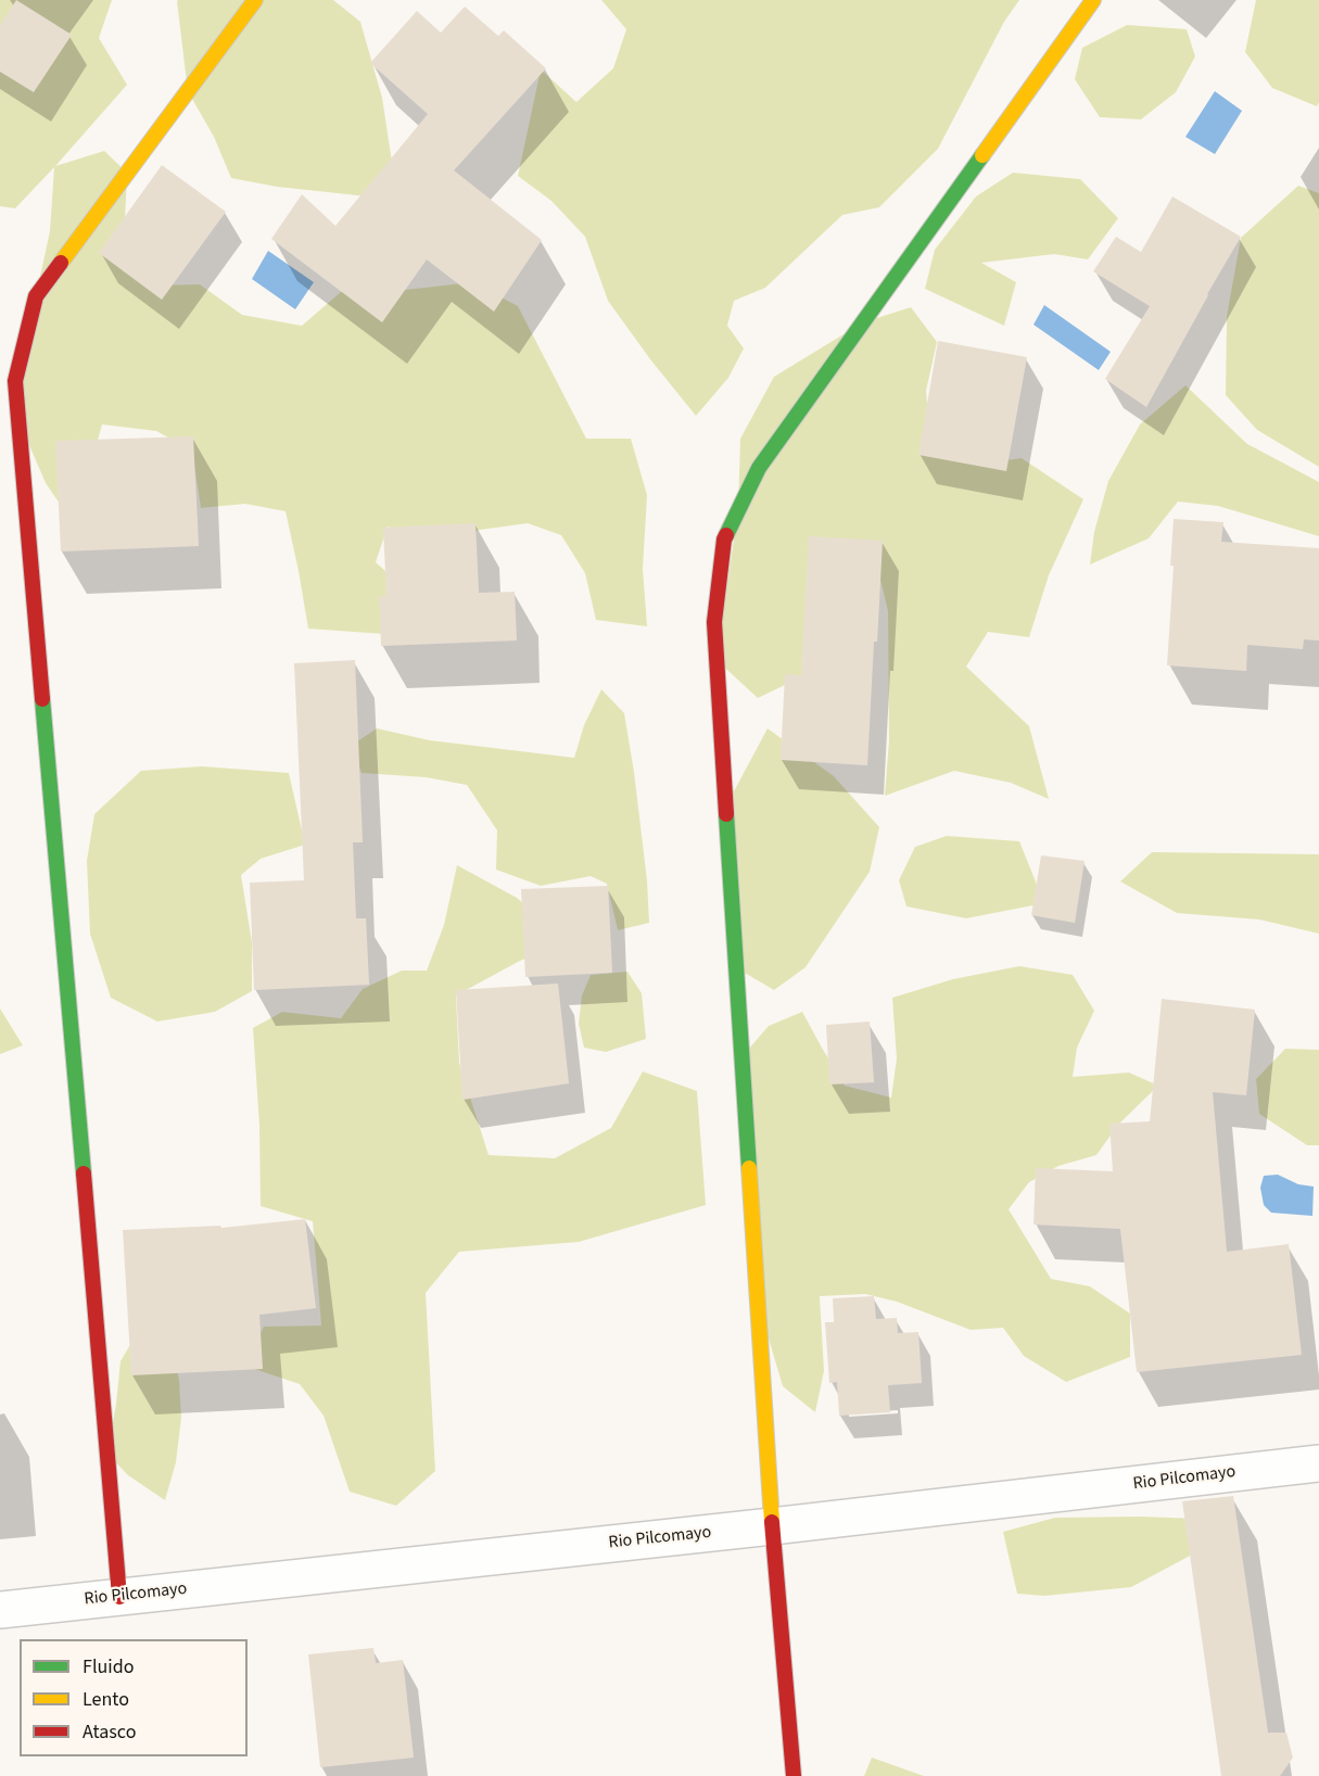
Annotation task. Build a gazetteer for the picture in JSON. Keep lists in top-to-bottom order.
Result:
{
  "streets": {
    "street": ["Rio Pilcomayo"]
  },
  "legend": ["Fluido", "Lento", "Atasco"]
}
